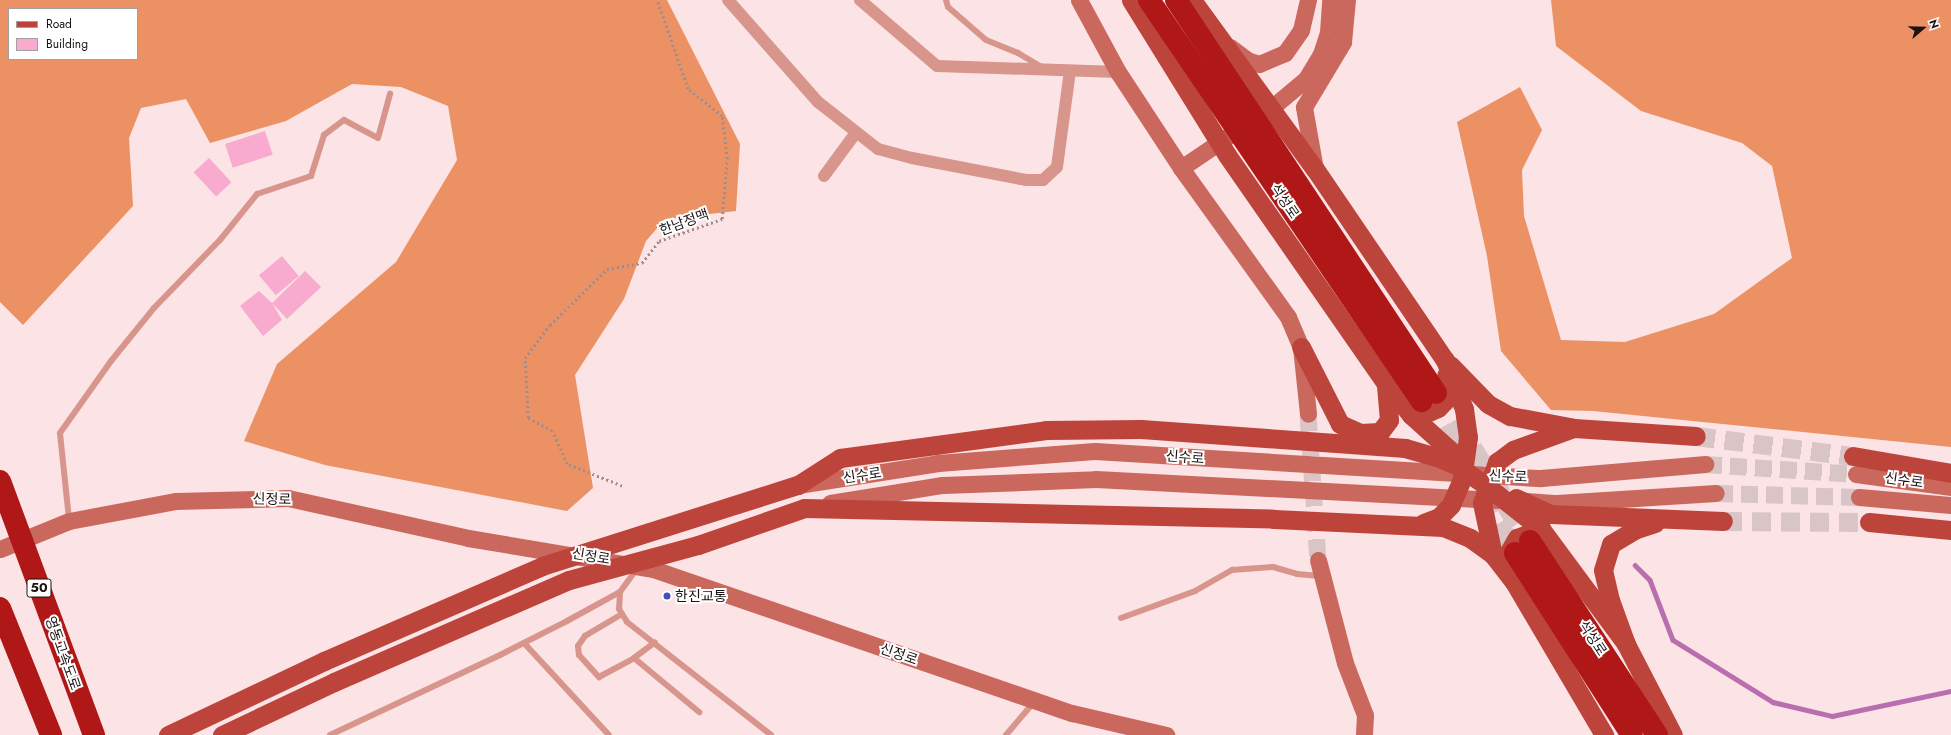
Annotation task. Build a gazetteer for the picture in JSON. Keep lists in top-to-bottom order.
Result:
{
  "streets": {
    "highway": ["석성로", "50", "영동고속도로"],
    "main road": ["신수로"],
    "street": ["신정로"],
    "path": ["한남정맥"]
  },
  "places": ["한진교통"],
  "legend": ["Road", "Building"],
  "north": "right"
}
